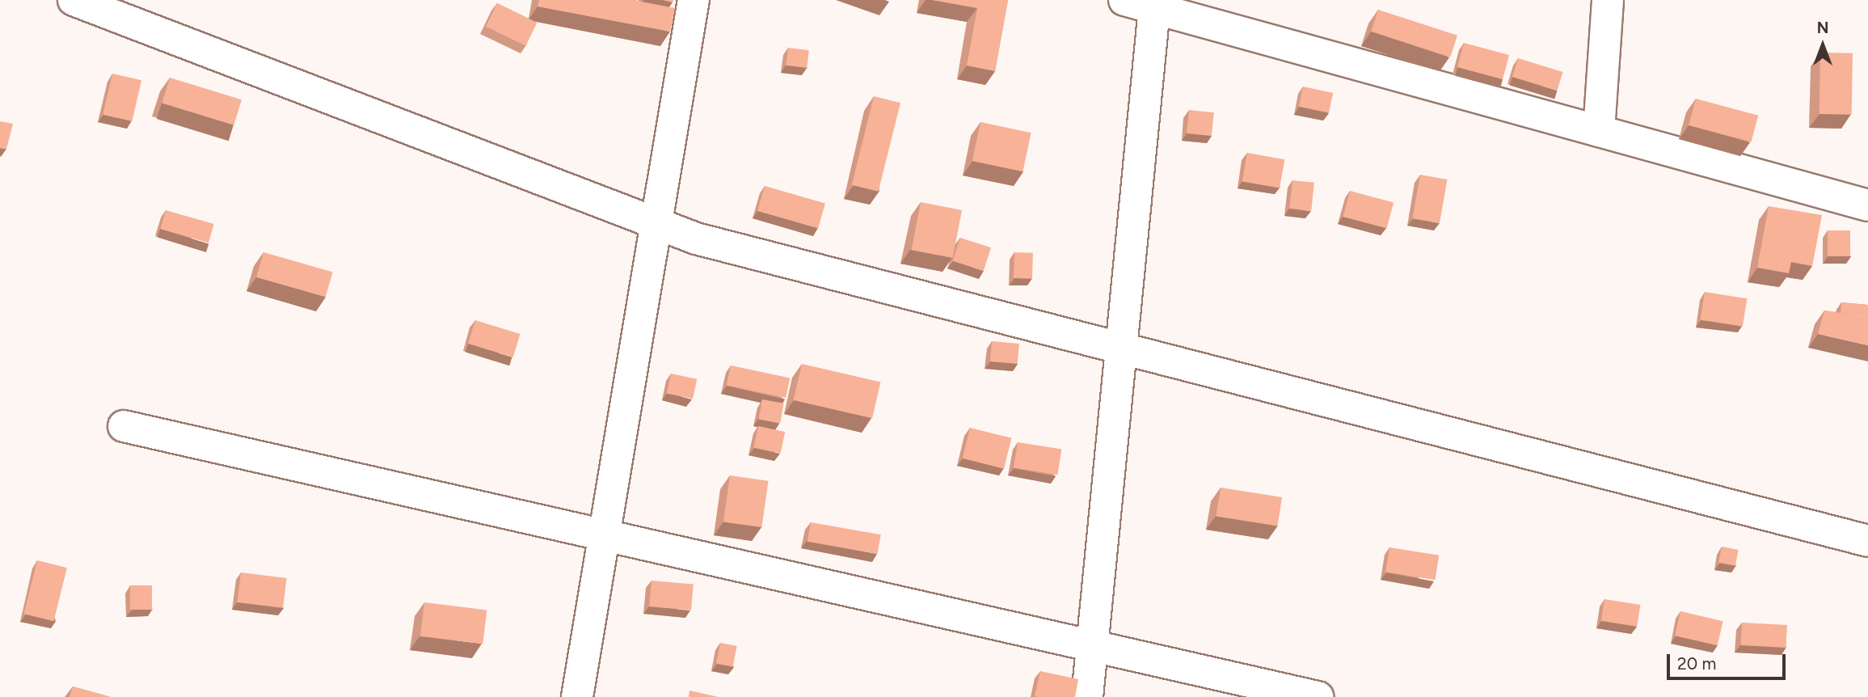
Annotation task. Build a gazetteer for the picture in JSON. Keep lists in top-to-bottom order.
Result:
{
  "scale_bar": "20 m",
  "north": "top"
}
